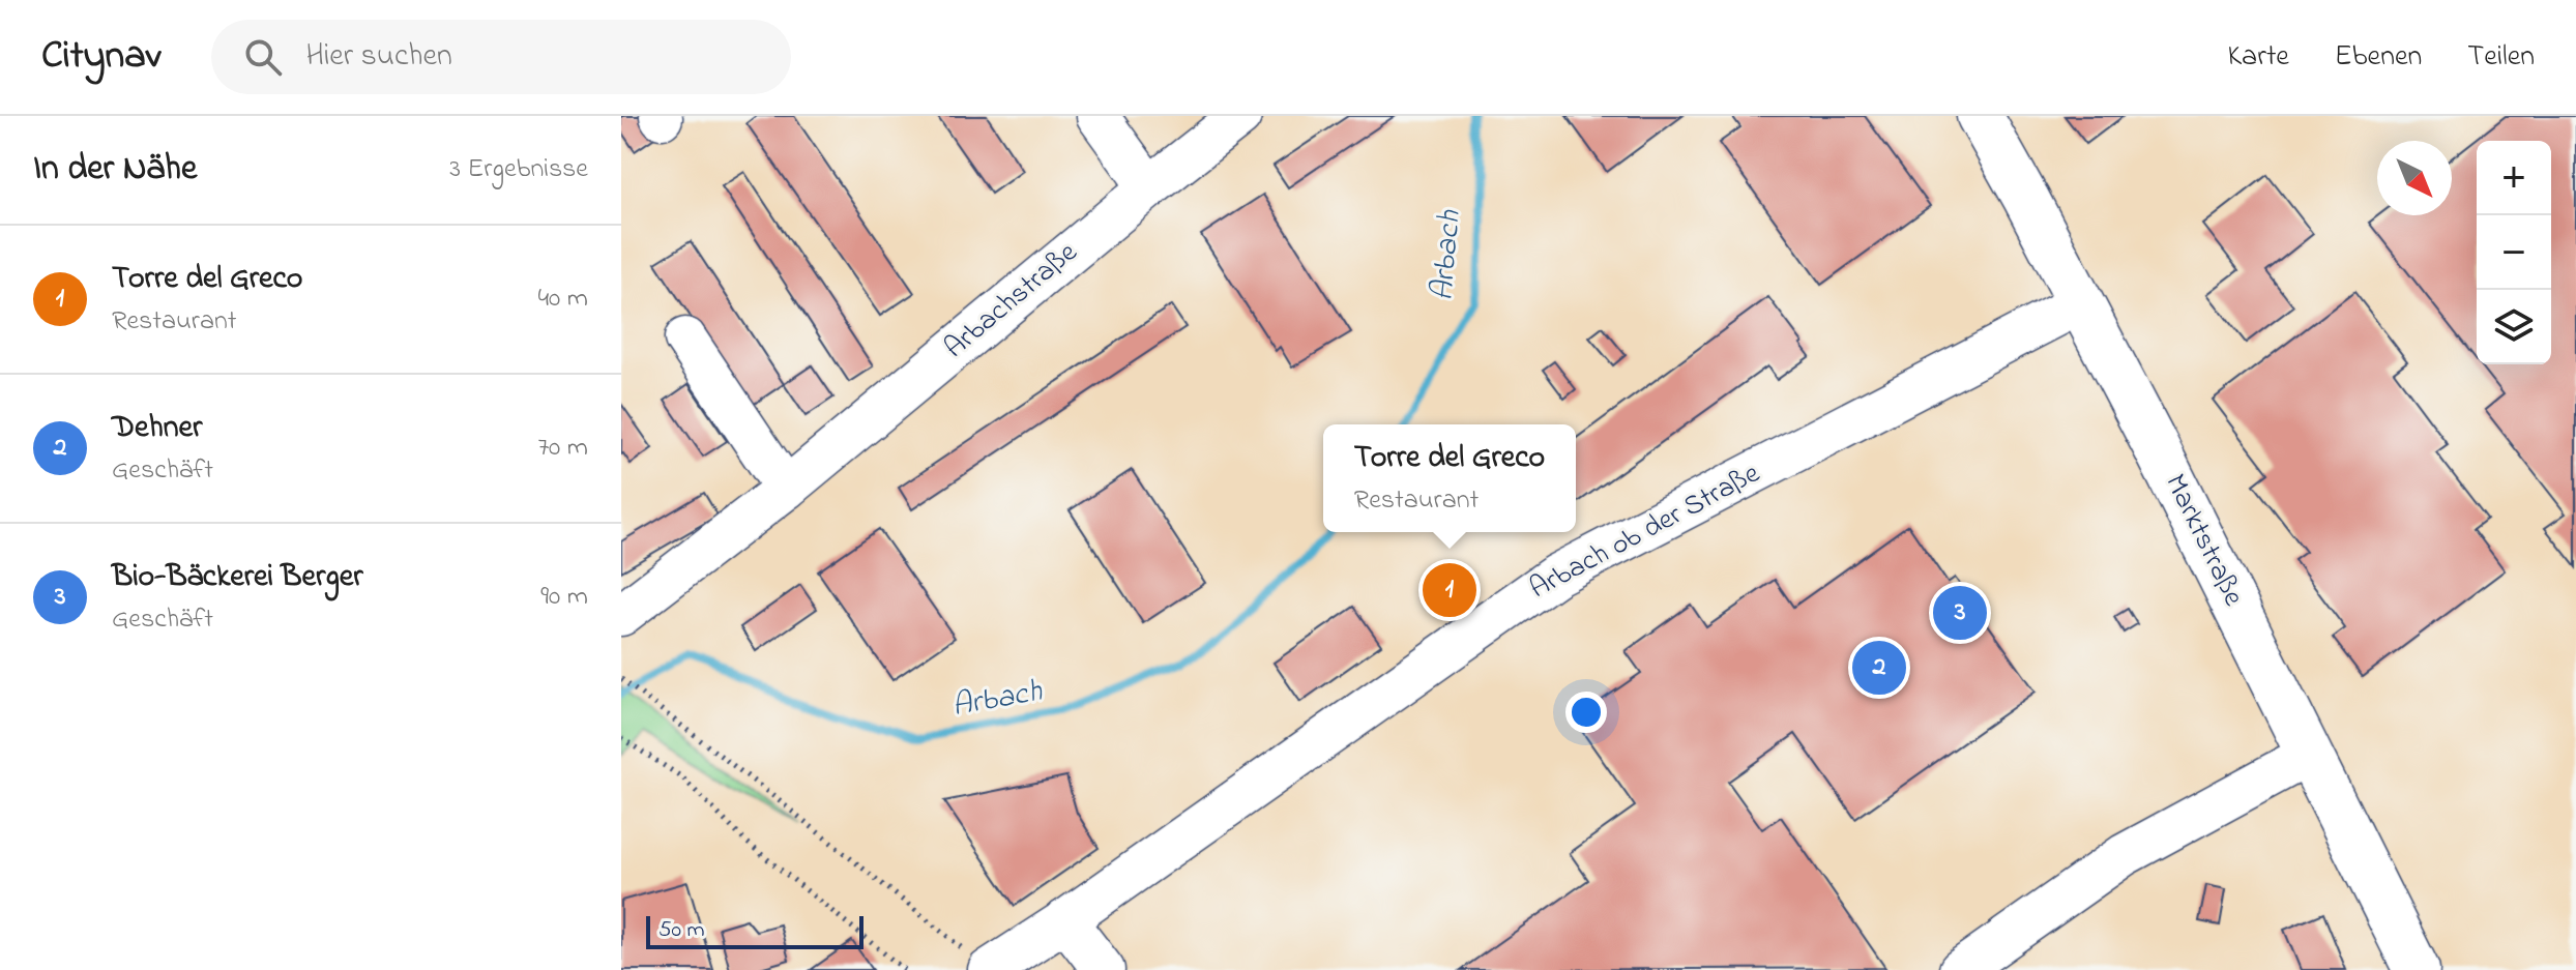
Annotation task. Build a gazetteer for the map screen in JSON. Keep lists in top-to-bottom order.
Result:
{
  "streets": {
    "main road": ["Marktstraße"],
    "street": ["Arbachstraße", "Arbach ob der Straße"]
  },
  "crossings": [
    ["Arbach ob der Straße", "Marktstraße"]
  ],
  "water": ["Arbach"],
  "scale_bar": "50 m",
  "north": "bottom right",
  "page": {
    "header": "Citynav",
    "search": "Hier suchen",
    "nav": ["Karte", "Ebenen", "Teilen"],
    "heading": ["In der Nähe", "3 Ergebnisse"],
    "map_buttons": ["+", "−"],
    "list": [
      {
        "mark": "1",
        "name": "Torre del Greco",
        "note": "Restaurant",
        "value": "40 m"
      },
      {
        "mark": "2",
        "name": "Dehner",
        "note": "Geschäft",
        "value": "70 m"
      },
      {
        "mark": "3",
        "name": "Bio-Bäckerei Berger",
        "note": "Geschäft",
        "value": "90 m"
      }
    ],
    "popup": ["Torre del Greco", "Restaurant"],
    "pins": ["1", "3", "2"],
    "scale": "50 m"
  }
}
